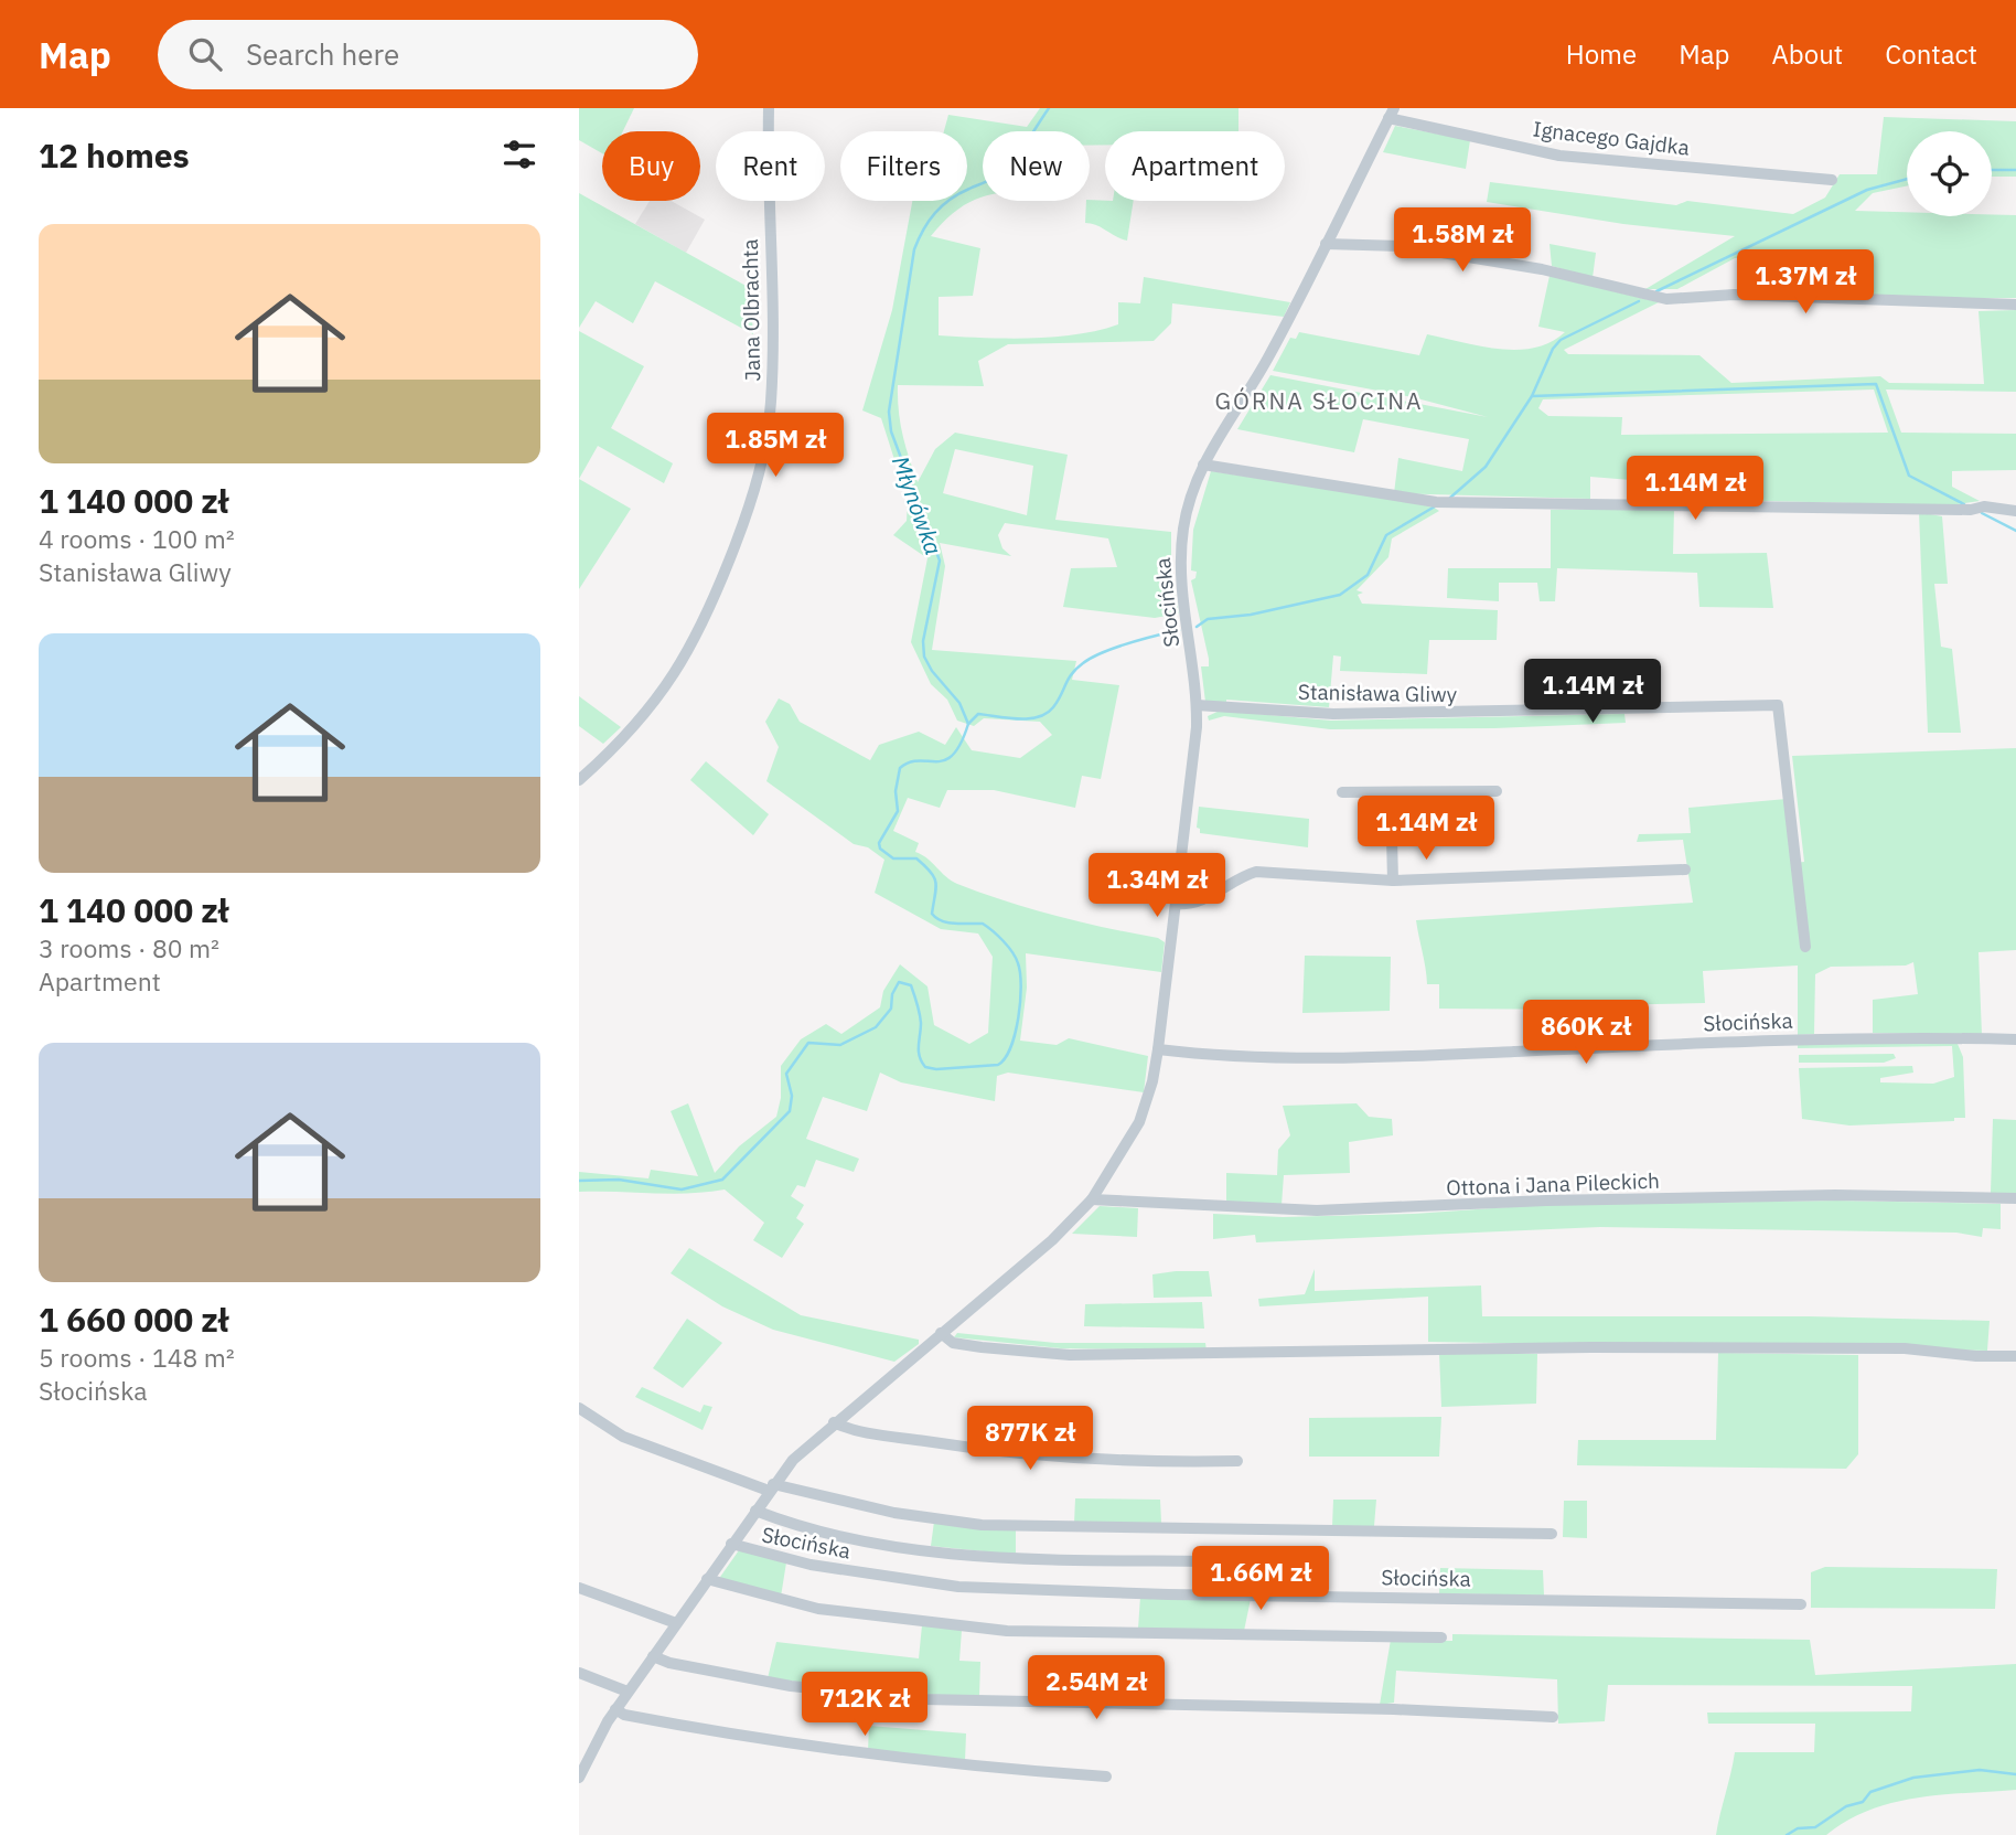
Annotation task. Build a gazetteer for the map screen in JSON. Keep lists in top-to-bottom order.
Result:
{
  "streets": {
    "street": [
      "Ignacego Gajdka",
      "Jana Olbrachta",
      "Słocińska",
      "Stanisława Gliwy",
      "Ottona i Jana Pileckich"
    ]
  },
  "crossings": [
    ["Ignacego Gajdka", "Słocińska"],
    ["Słocińska", "Stanisława Gliwy"],
    ["Słocińska", "Ottona i Jana Pileckich"]
  ],
  "districts": ["GÓRNA SŁOCINA"],
  "water": ["Młynówka"],
  "page": {
    "header": "Map",
    "search": "Search here",
    "nav": [
      "Home",
      "Map",
      "About",
      "Contact"
    ],
    "heading": "12 homes",
    "chip": [
      "Buy",
      "Rent",
      "Filters",
      "New",
      "Apartment"
    ],
    "list": [
      {
        "name": "1 140 000 zł",
        "note": "4 rooms · 100 m² · Stanisława Gliwy"
      },
      {
        "name": "1 140 000 zł",
        "note": "3 rooms · 80 m² · Apartment"
      },
      {
        "name": "1 660 000 zł",
        "note": "5 rooms · 148 m² · Słocińska"
      }
    ],
    "price": [
      "1.58M zł",
      "1.37M zł",
      "1.85M zł",
      "1.14M zł",
      "1.14M zł",
      "1.14M zł",
      "1.34M zł",
      "860K zł",
      "877K zł",
      "1.66M zł",
      "2.54M zł",
      "712K zł"
    ]
  }
}
